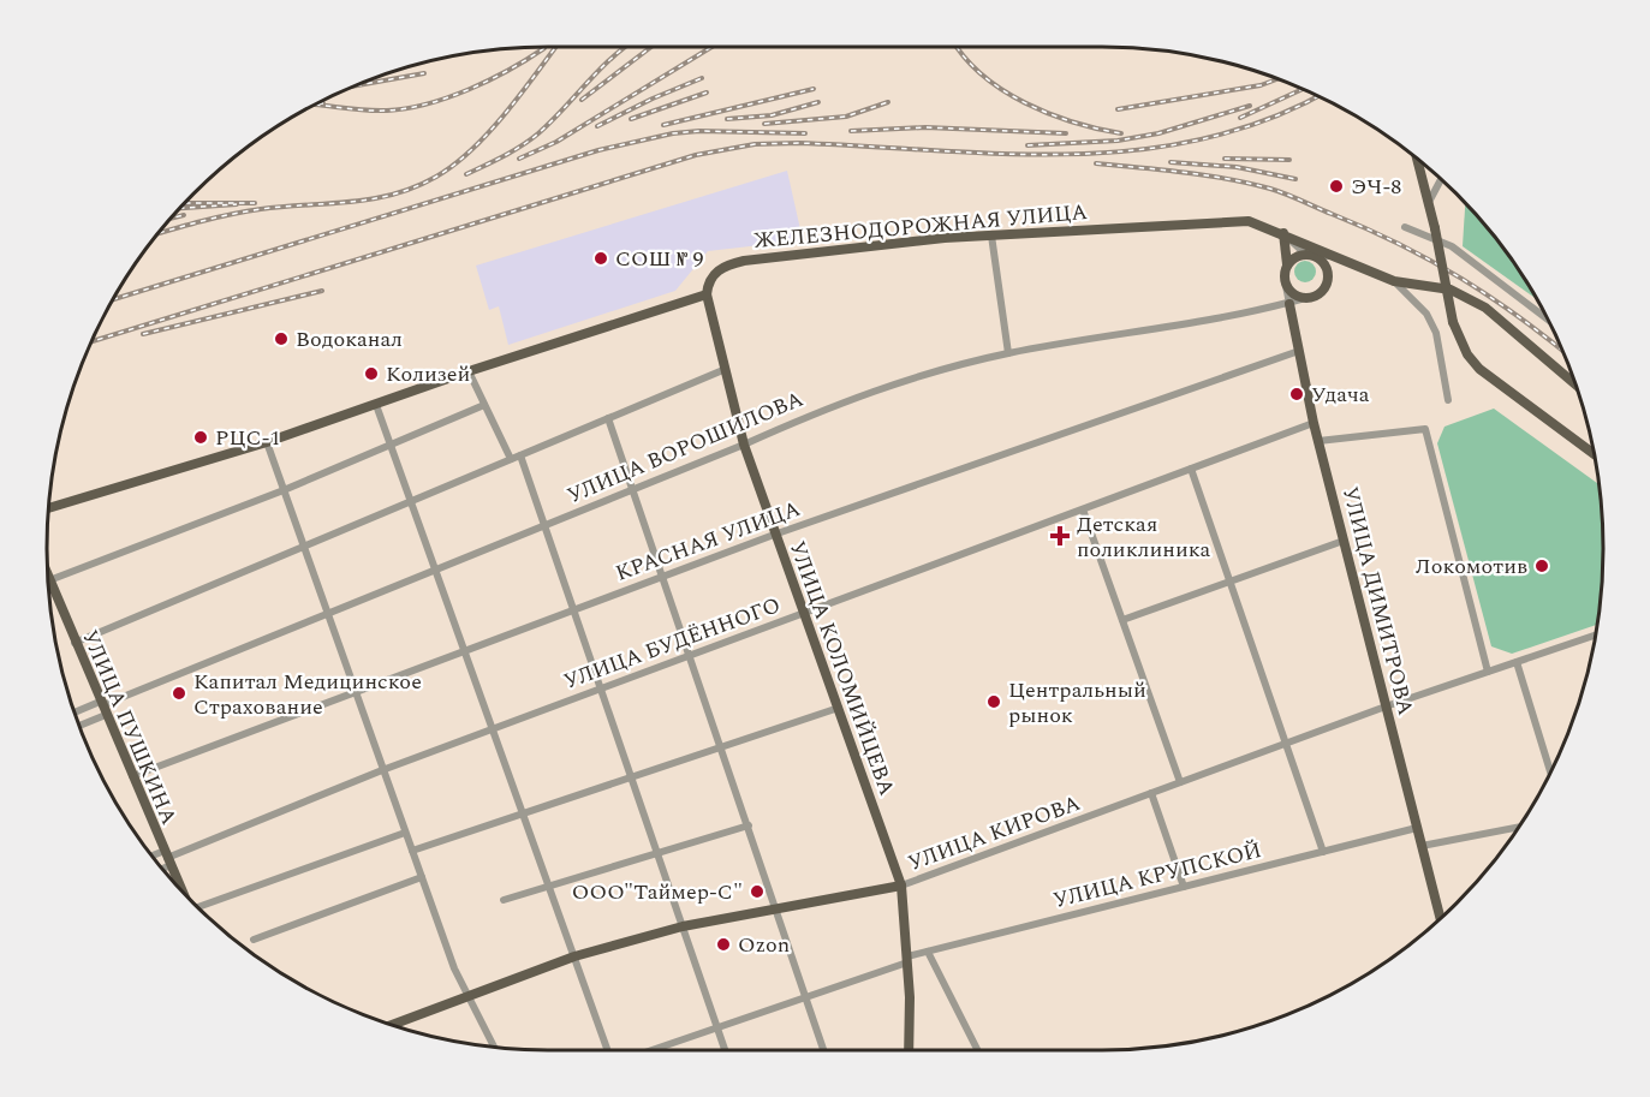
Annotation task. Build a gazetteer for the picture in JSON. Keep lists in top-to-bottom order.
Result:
{
  "streets": {
    "main road": [
      "ЖЕЛЕЗНОДОРОЖНАЯ УЛИЦА",
      "УЛИЦА ДИМИТРОВА",
      "УЛИЦА КОЛОМИЙЦЕВА",
      "УЛИЦА ПУШКИНА",
      "УЛИЦА КИРОВА"
    ],
    "street": [
      "УЛИЦА ВОРОШИЛОВА",
      "КРАСНАЯ УЛИЦА",
      "УЛИЦА БУДЁННОГО",
      "УЛИЦА КРУПСКОЙ"
    ]
  },
  "crossings": [
    ["ЖЕЛЕЗНОДОРОЖНАЯ УЛИЦА", "УЛИЦА КОЛОМИЙЦЕВА"],
    ["УЛИЦА ВОРОШИЛОВА", "УЛИЦА ДИМИТРОВА"],
    ["УЛИЦА ВОРОШИЛОВА", "УЛИЦА КОЛОМИЙЦЕВА"],
    ["УЛИЦА ВОРОШИЛОВА", "УЛИЦА ПУШКИНА"],
    ["КРАСНАЯ УЛИЦА", "УЛИЦА ДИМИТРОВА"],
    ["КРАСНАЯ УЛИЦА", "УЛИЦА КОЛОМИЙЦЕВА"],
    ["КРАСНАЯ УЛИЦА", "УЛИЦА ПУШКИНА"],
    ["УЛИЦА ДИМИТРОВА", "УЛИЦА БУДЁННОГО"],
    ["УЛИЦА ДИМИТРОВА", "УЛИЦА КИРОВА"],
    ["УЛИЦА ДИМИТРОВА", "УЛИЦА КРУПСКОЙ"],
    ["УЛИЦА БУДЁННОГО", "УЛИЦА КОЛОМИЙЦЕВА"],
    ["УЛИЦА БУДЁННОГО", "УЛИЦА ПУШКИНА"],
    ["УЛИЦА КОЛОМИЙЦЕВА", "УЛИЦА КИРОВА"],
    ["УЛИЦА КОЛОМИЙЦЕВА", "УЛИЦА КРУПСКОЙ"]
  ],
  "places": {
    "other": [
      "ЭЧ-8",
      "СОШ № 9",
      "Водоканал",
      "Колизей",
      "Удача",
      "РЦС-1",
      "Локомотив",
      "Капитал Медицинское Страхование",
      "Центральный рынок",
      "ООО\"Таймер-С\"",
      "Ozon"
    ],
    "health": ["Детская поликлиника"]
  }
}
